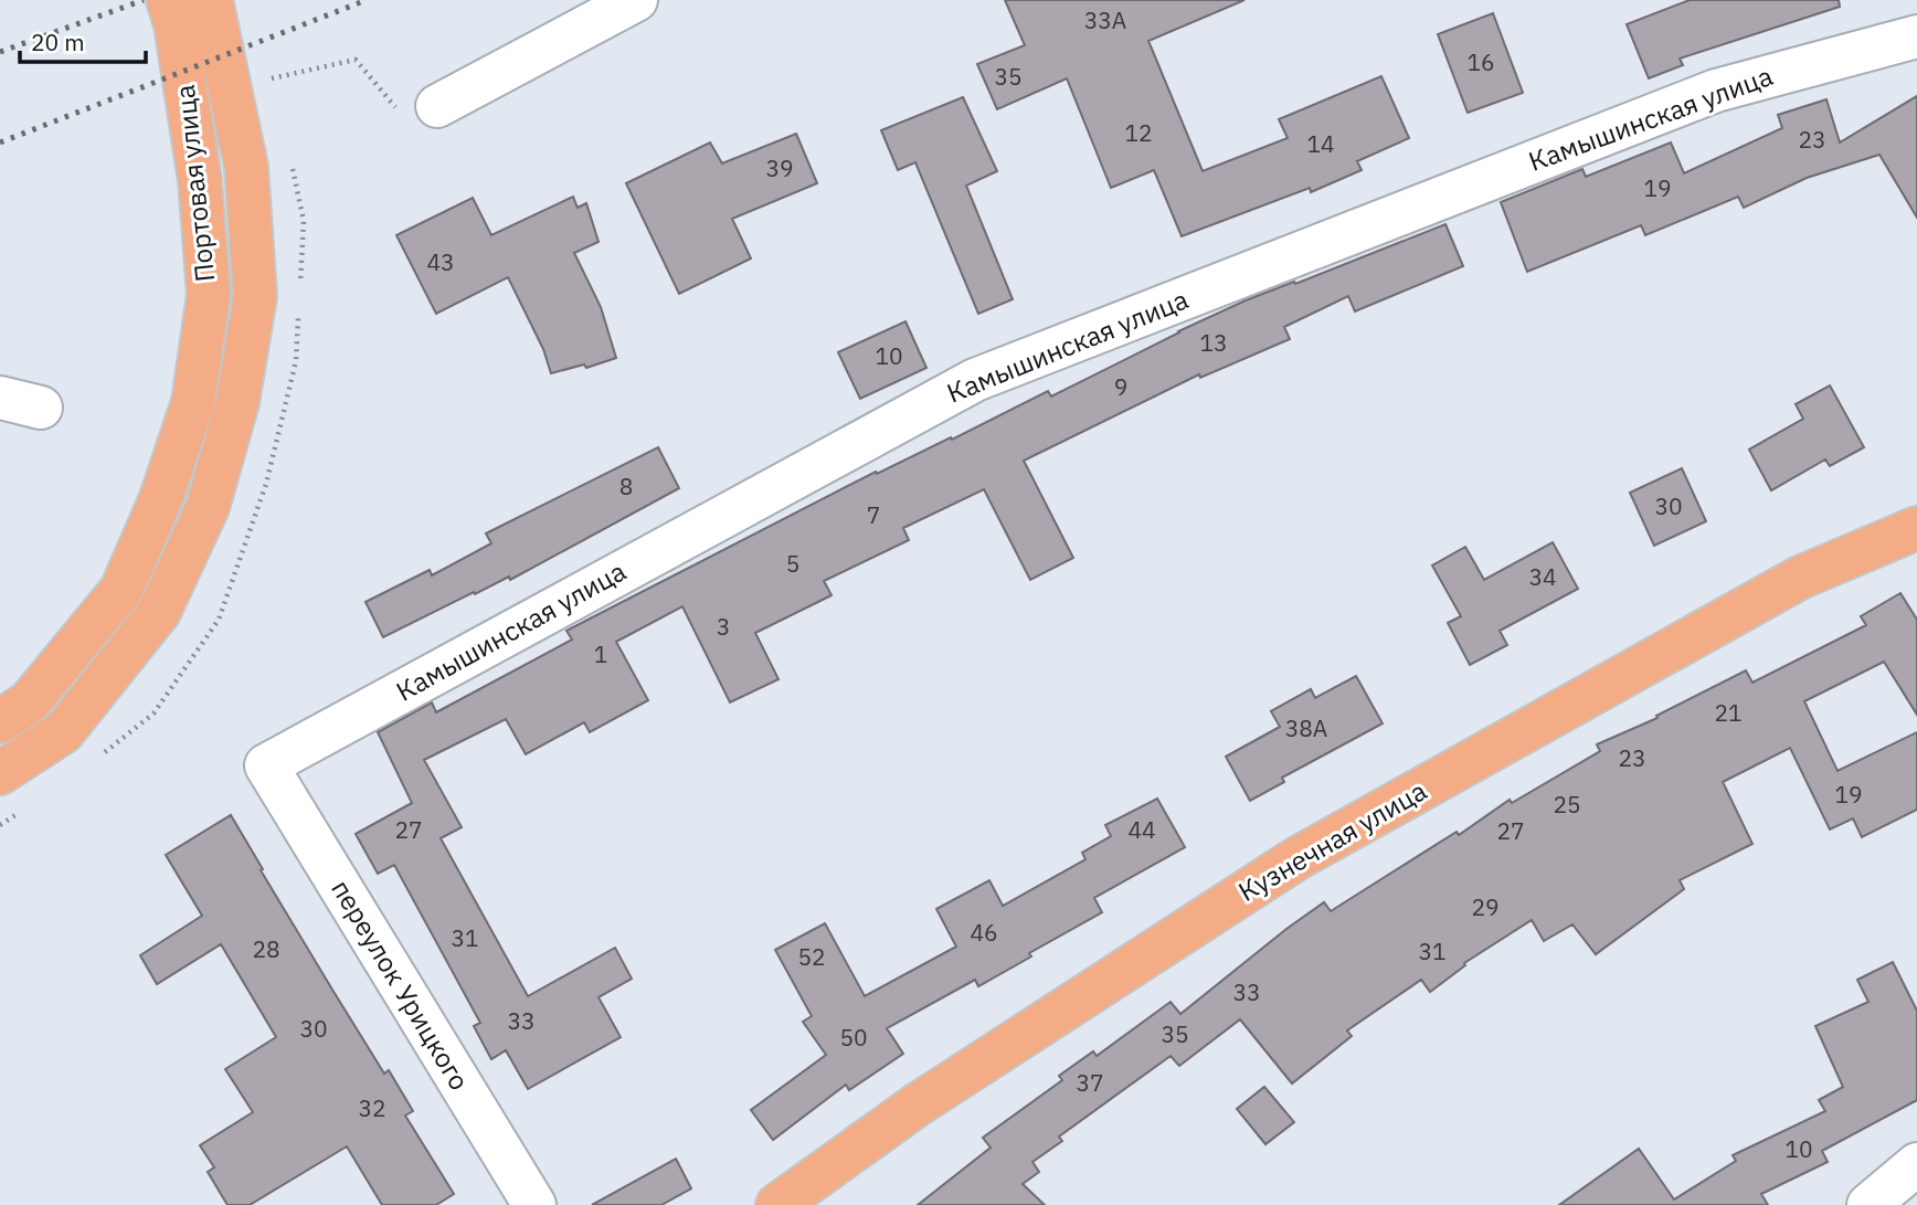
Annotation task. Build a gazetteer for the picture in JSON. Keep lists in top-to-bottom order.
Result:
{
  "streets": {
    "main road": ["Портовая улица", "Кузнечная улица"],
    "street": ["Камышинская улица", "переулок Урицкого"]
  },
  "crossings": [
    ["Камышинская улица", "переулок Урицкого"]
  ],
  "house_numbers": [
    "33А",
    "16",
    "35",
    "12",
    "23",
    "14",
    "39",
    "19",
    "43",
    "13",
    "10",
    "9",
    "8",
    "30",
    "7",
    "5",
    "34",
    "3",
    "1",
    "21",
    "38А",
    "23",
    "19",
    "25",
    "27",
    "44",
    "27",
    "29",
    "46",
    "31",
    "28",
    "31",
    "52",
    "33",
    "33",
    "30",
    "35",
    "50",
    "37",
    "32",
    "10"
  ],
  "scale_bar": "20 m"
}
